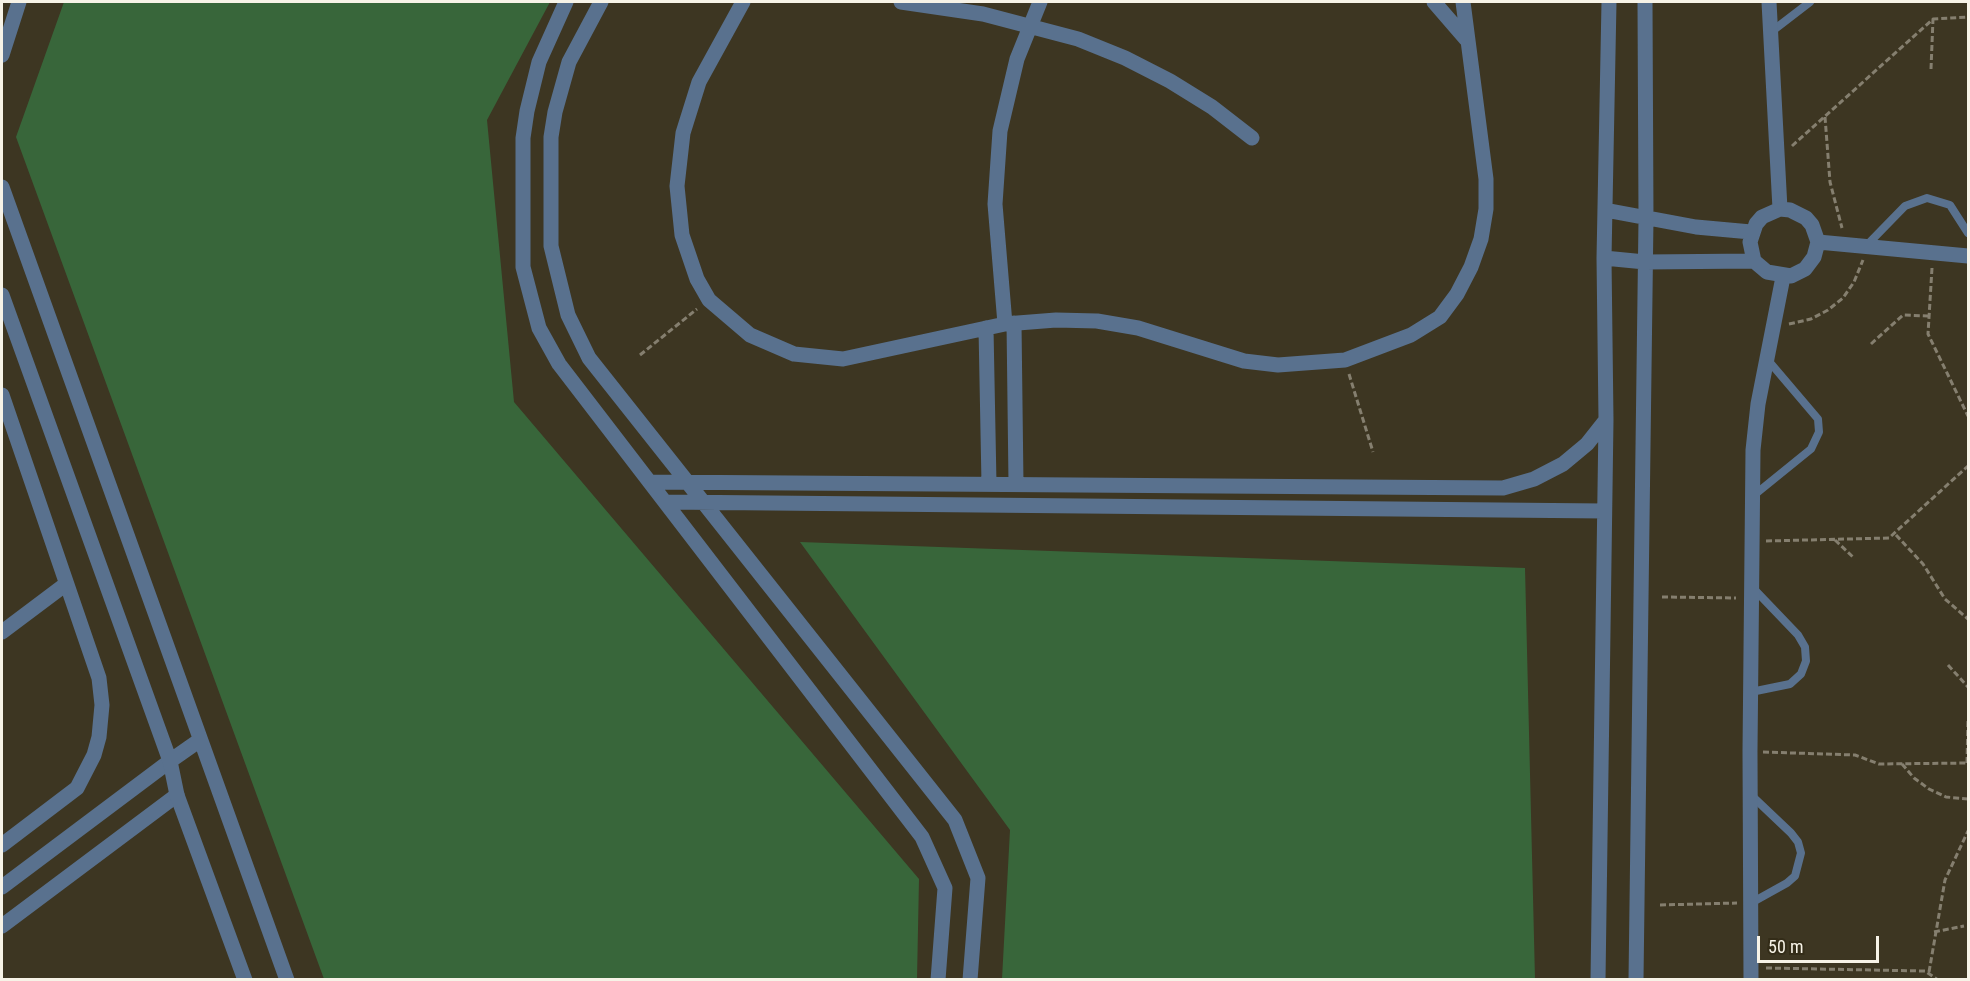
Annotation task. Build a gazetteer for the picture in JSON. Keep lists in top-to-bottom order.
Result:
{
  "scale_bar": "50 m"
}
